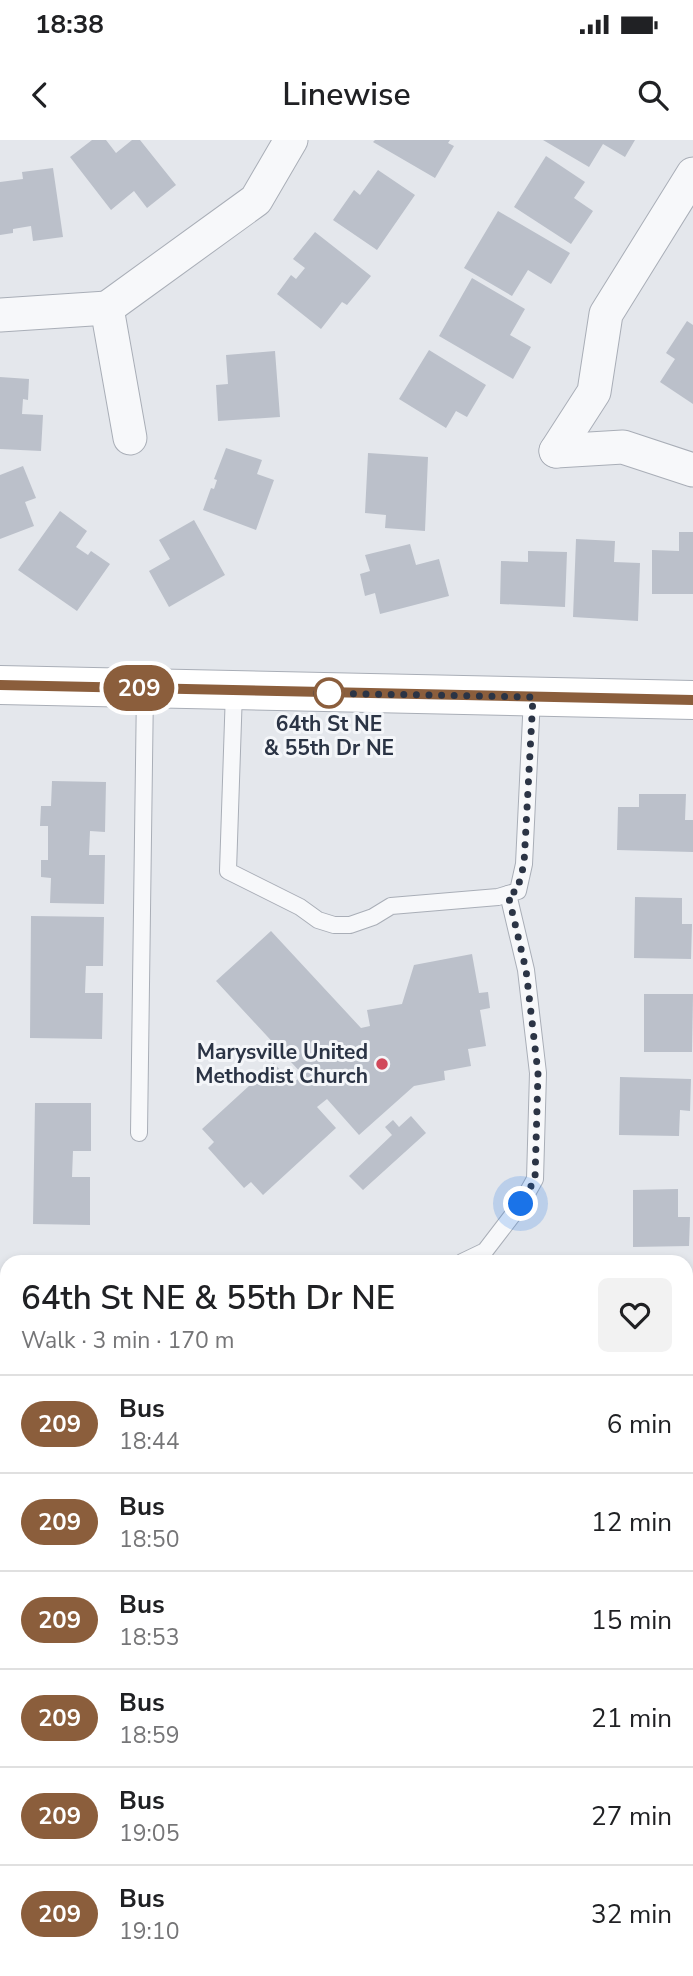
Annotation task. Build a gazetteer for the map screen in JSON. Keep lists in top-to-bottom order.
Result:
{
  "places": ["64th St NE & 55th Dr NE", "Marysville United Methodist Church"],
  "lines": ["bus line 209"],
  "page": {
    "status": "18:38",
    "header": "Linewise",
    "on_map": "209",
    "heading": ["64th St NE & 55th Dr NE", "Walk · 3 min · 170 m"],
    "list": [
      {
        "mark": "209",
        "name": "Bus",
        "note": "18:44",
        "value": "6 min"
      },
      {
        "mark": "209",
        "name": "Bus",
        "note": "18:50",
        "value": "12 min"
      },
      {
        "mark": "209",
        "name": "Bus",
        "note": "18:53",
        "value": "15 min"
      },
      {
        "mark": "209",
        "name": "Bus",
        "note": "18:59",
        "value": "21 min"
      },
      {
        "mark": "209",
        "name": "Bus",
        "note": "19:05",
        "value": "27 min"
      },
      {
        "mark": "209",
        "name": "Bus",
        "note": "19:10",
        "value": "32 min"
      }
    ]
  }
}
